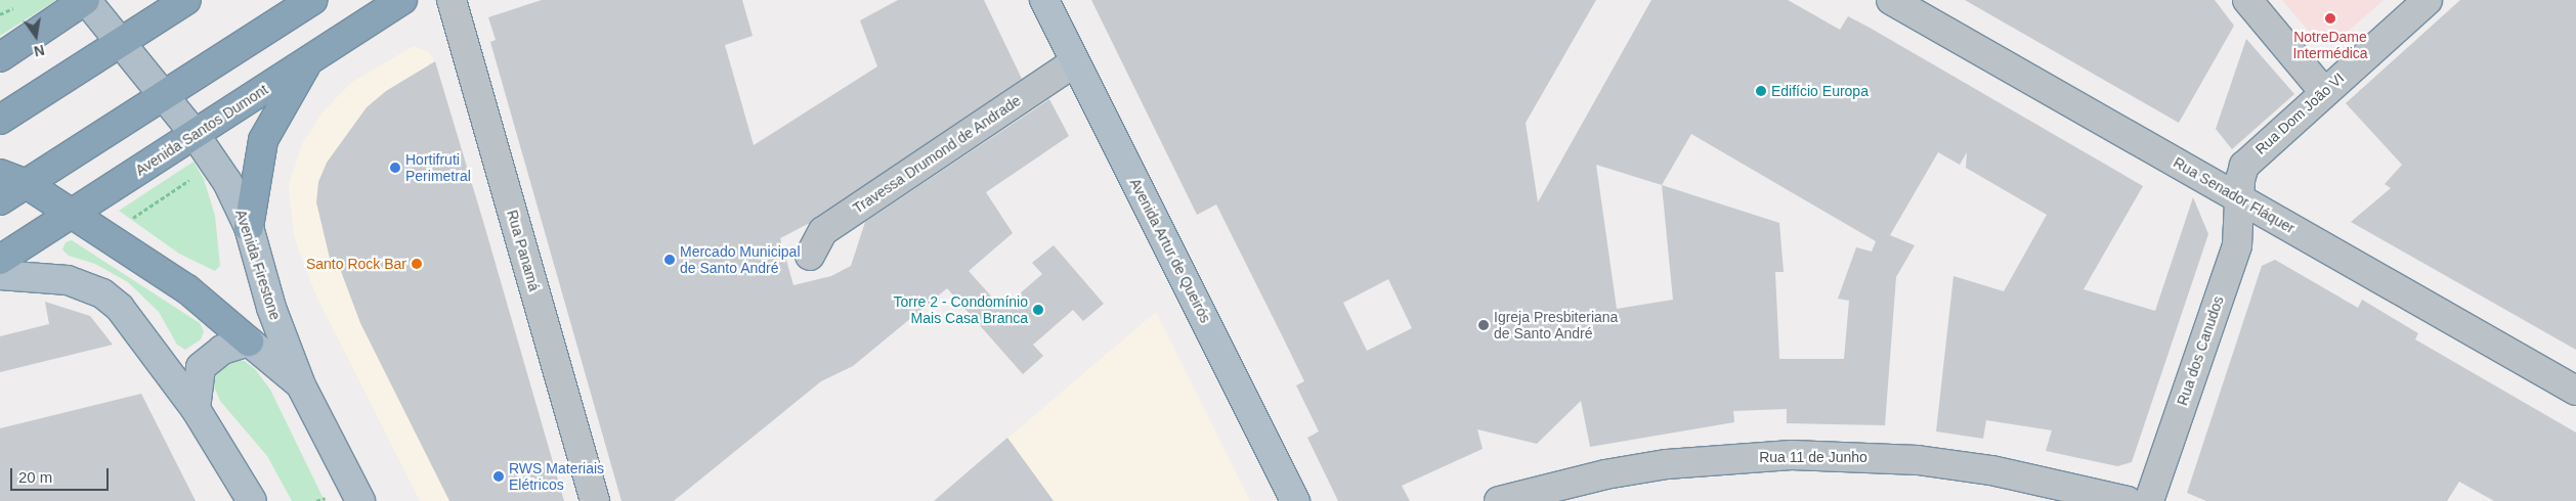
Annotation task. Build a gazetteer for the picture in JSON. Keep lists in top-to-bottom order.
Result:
{
  "streets": {
    "highway": ["Avenida Santos Dumont"],
    "main road": ["Avenida Artur de Queirós", "Avenida Firestone"],
    "street": [
      "Rua Dom João VI",
      "Travessa Drumond de Andrade",
      "Rua Senador Fláquer",
      "Rua Panamá",
      "Rua dos Canudos",
      "Rua 11 de Junho"
    ]
  },
  "crossings": [
    ["Rua Dom João VI", "Rua Senador Fláquer"],
    ["Rua Dom João VI", "Rua dos Canudos"],
    ["Avenida Santos Dumont", "Avenida Firestone"],
    ["Travessa Drumond de Andrade", "Avenida Artur de Queirós"],
    ["Rua Senador Fláquer", "Rua dos Canudos"]
  ],
  "places": [
    "NotreDame Intermédica",
    "Edifício Europa",
    "Hortifruti Perimetral",
    "Mercado Municipal de Santo André",
    "Santo Rock Bar",
    "Torre 2 - Condomínio Mais Casa Branca",
    "Igreja Presbiteriana de Santo André",
    "RWS Materiais Elétricos"
  ],
  "scale_bar": "20 m",
  "north": "bottom"
}
